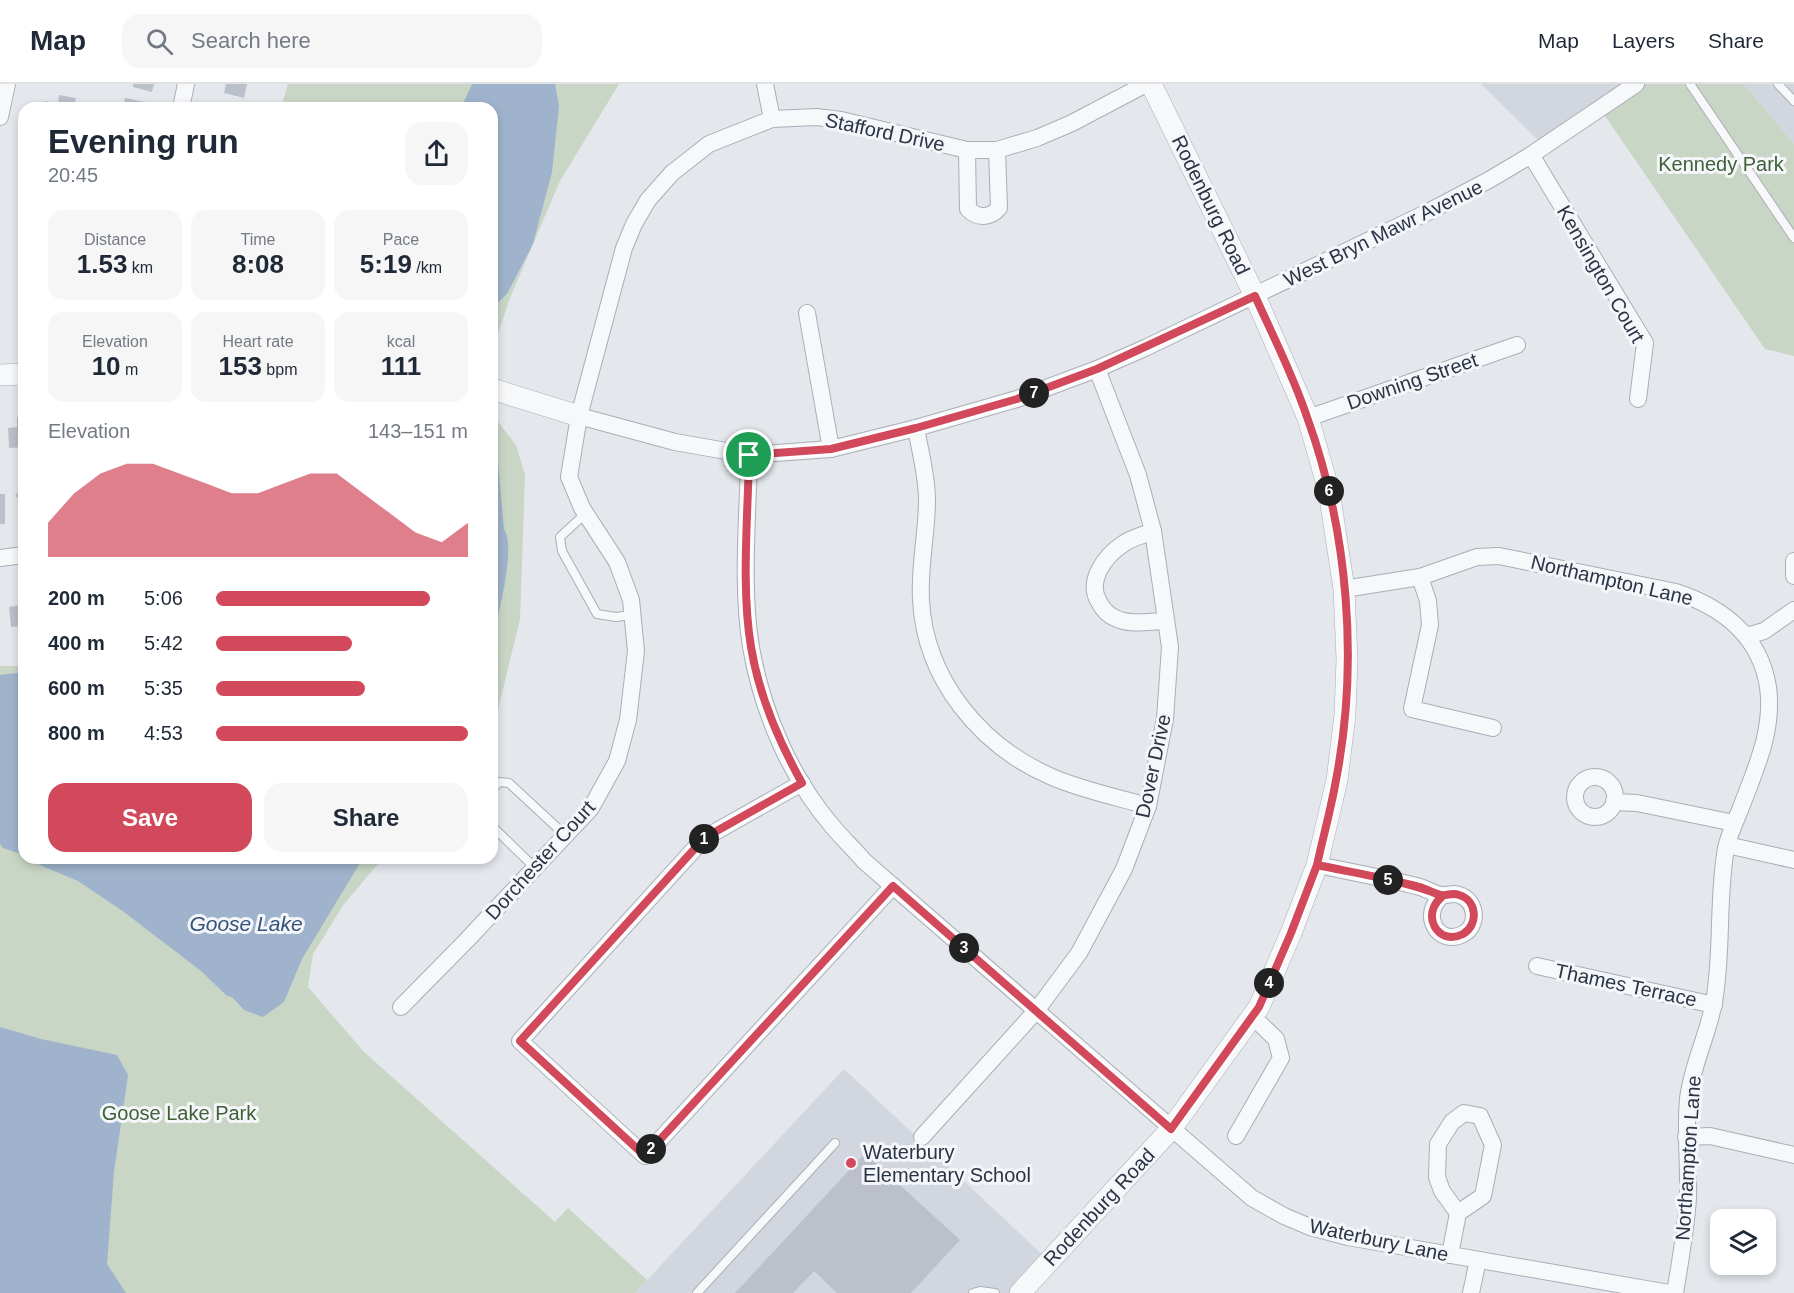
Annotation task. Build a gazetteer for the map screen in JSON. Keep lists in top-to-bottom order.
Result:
{
  "streets": {
    "street": [
      "Stafford Drive",
      "Rodenburg Road",
      "West Bryn Mawr Avenue",
      "Kensington Court",
      "Downing Street",
      "Northampton Lane",
      "Dover Drive",
      "Dorchester Court",
      "Thames Terrace",
      "Waterbury Lane"
    ]
  },
  "crossings": [
    ["Stafford Drive", "West Bryn Mawr Avenue"],
    ["Stafford Drive", "Dorchester Court"],
    ["Rodenburg Road", "West Bryn Mawr Avenue"],
    ["Rodenburg Road", "Downing Street"],
    ["Rodenburg Road", "Northampton Lane"],
    ["Rodenburg Road", "Waterbury Lane"],
    ["West Bryn Mawr Avenue", "Kensington Court"],
    ["West Bryn Mawr Avenue", "Dover Drive"],
    ["West Bryn Mawr Avenue", "Dorchester Court"],
    ["West Bryn Mawr Avenue", "Waterbury Lane"],
    ["Northampton Lane", "Thames Terrace"],
    ["Dover Drive", "Waterbury Lane"]
  ],
  "water": ["Goose Lake"],
  "parks": ["Kennedy Park", "Goose Lake Park"],
  "places": ["Waterbury Elementary School"],
  "page": {
    "header": "Map",
    "search": "Search here",
    "nav": ["Map", "Layers", "Share"],
    "heading": ["Evening run", "20:45"],
    "stats": [
      ["Distance", "1.53 km"],
      ["Time", "8:08"],
      ["Pace", "5:19 /km"],
      ["Elevation", "10 m"],
      ["Heart rate", "153 bpm"],
      ["kcal", "111"]
    ],
    "pins": [
      "7",
      "6",
      "1",
      "5",
      "3",
      "4",
      "2"
    ],
    "chart": ["Elevation", "143–151 m"],
    "list": [
      {
        "name": "200 m",
        "note": "5:06"
      },
      {
        "name": "400 m",
        "note": "5:42"
      },
      {
        "name": "600 m",
        "note": "5:35"
      },
      {
        "name": "800 m",
        "note": "4:53"
      }
    ],
    "buttons": ["Save", "Share"]
  }
}
